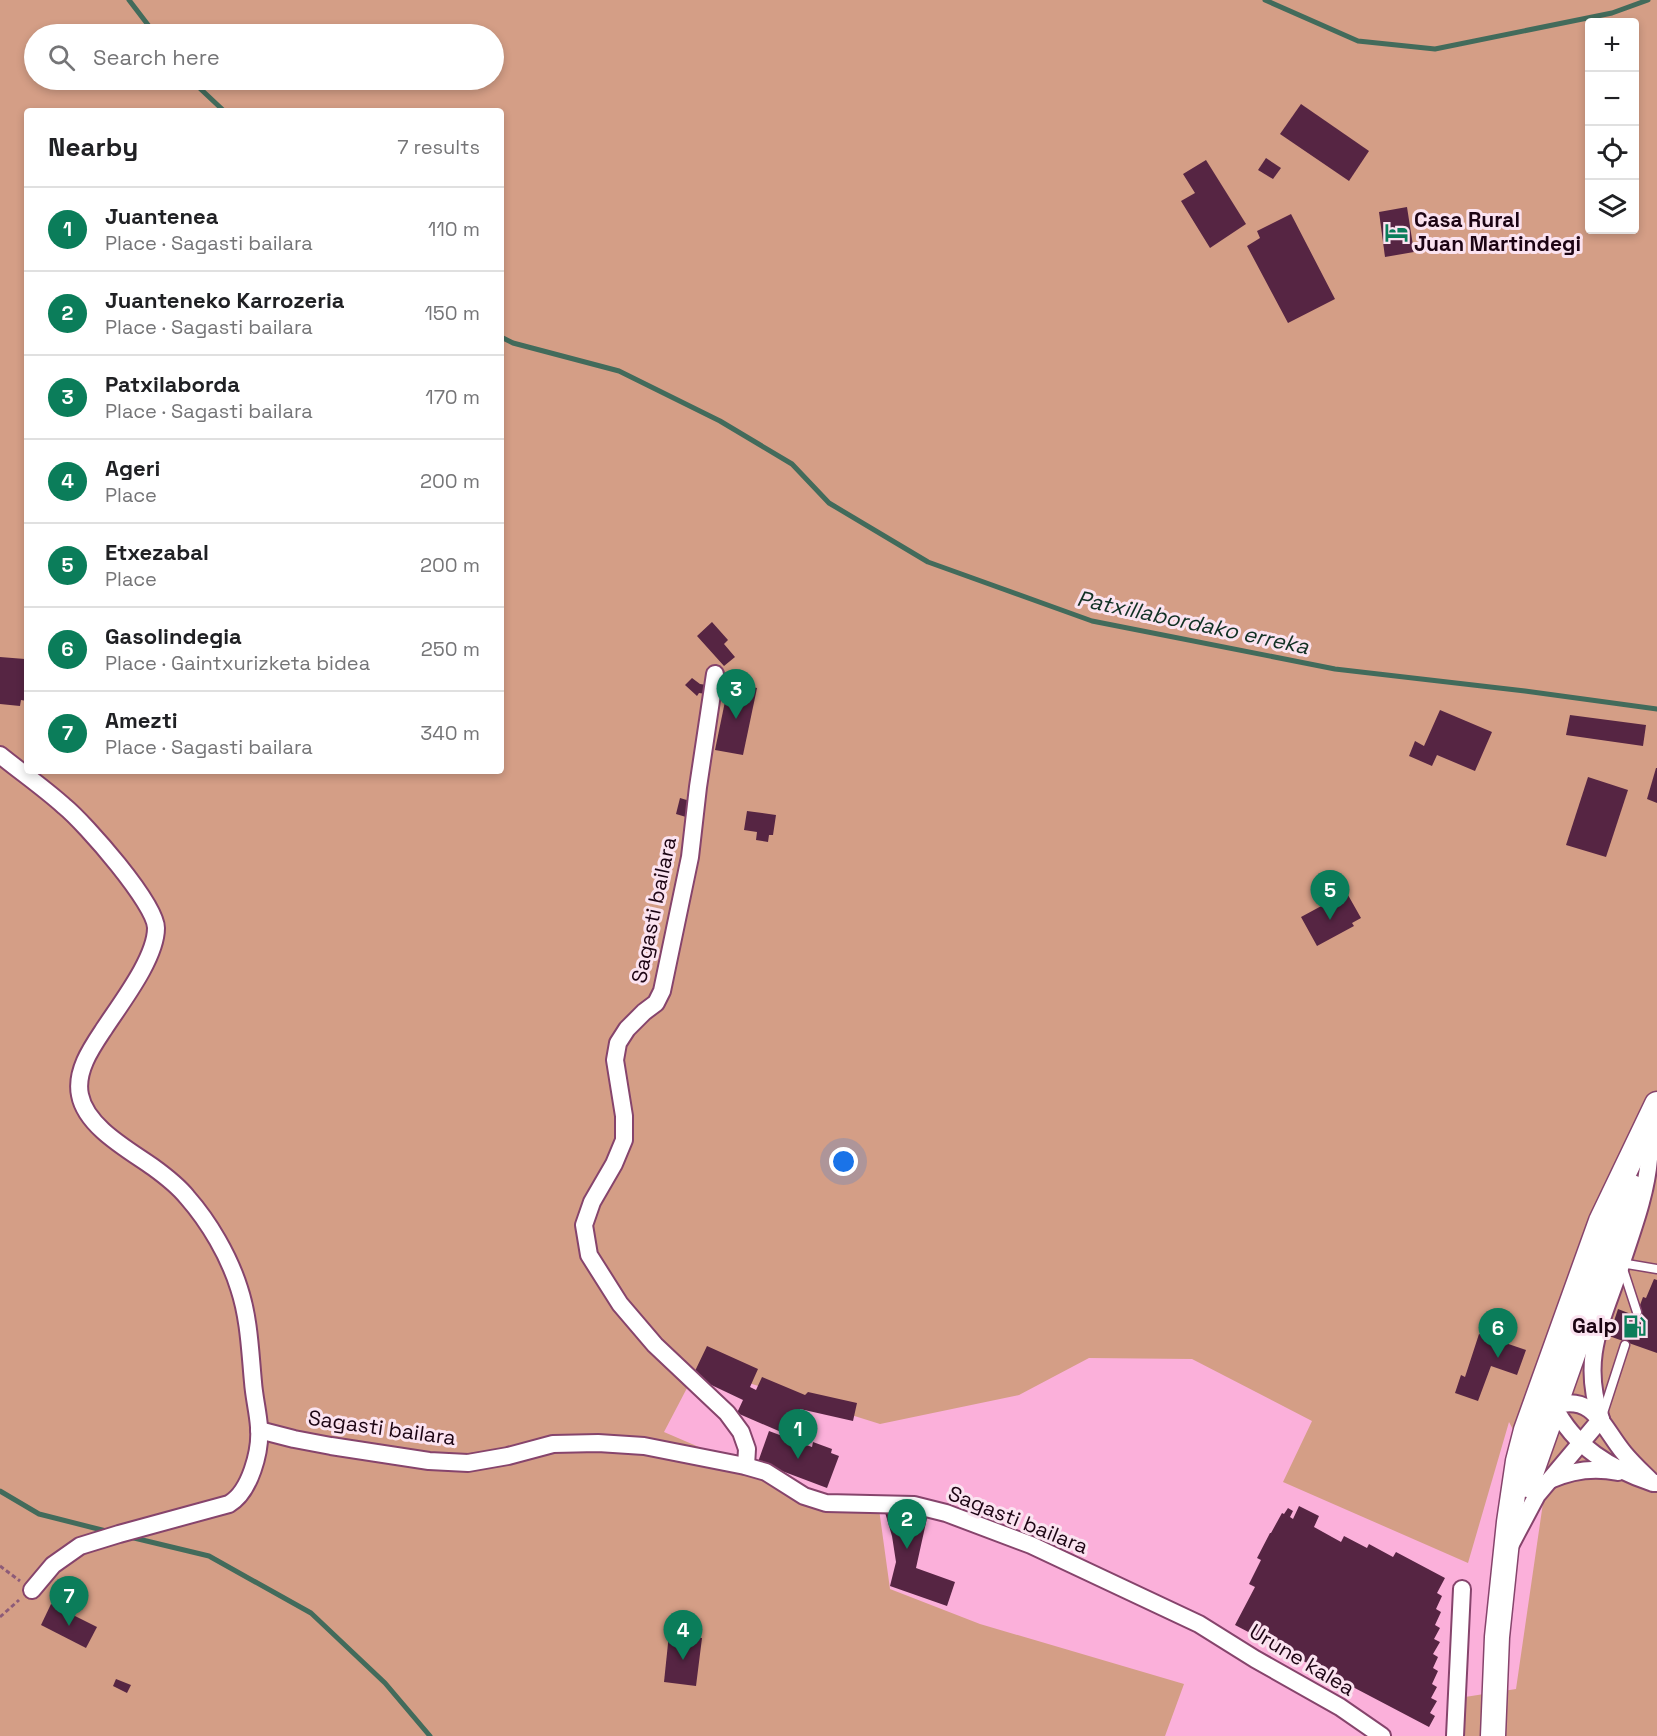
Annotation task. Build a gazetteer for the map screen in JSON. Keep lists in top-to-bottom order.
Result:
{
  "streets": {
    "street": ["Sagasti bailara", "Urune kalea"]
  },
  "crossings": [
    ["Sagasti bailara", "Urune kalea"]
  ],
  "water": ["Patxillabordako erreka"],
  "places": {
    "hotel": ["Casa Rural Juan Martindegi"],
    "fuel station": ["Galp"]
  },
  "page": {
    "map_buttons": ["+", "−"],
    "search": "Search here",
    "heading": ["Nearby", "7 results"],
    "list": [
      {
        "mark": "1",
        "name": "Juantenea",
        "note": "Place · Sagasti bailara",
        "value": "110 m"
      },
      {
        "mark": "2",
        "name": "Juanteneko Karrozeria",
        "note": "Place · Sagasti bailara",
        "value": "150 m"
      },
      {
        "mark": "3",
        "name": "Patxilaborda",
        "note": "Place · Sagasti bailara",
        "value": "170 m"
      },
      {
        "mark": "4",
        "name": "Ageri",
        "note": "Place",
        "value": "200 m"
      },
      {
        "mark": "5",
        "name": "Etxezabal",
        "note": "Place",
        "value": "200 m"
      },
      {
        "mark": "6",
        "name": "Gasolindegia",
        "note": "Place · Gaintxurizketa bidea",
        "value": "250 m"
      },
      {
        "mark": "7",
        "name": "Amezti",
        "note": "Place · Sagasti bailara",
        "value": "340 m"
      }
    ],
    "pins": [
      "3",
      "5",
      "6",
      "1",
      "2",
      "7",
      "4"
    ]
  }
}
